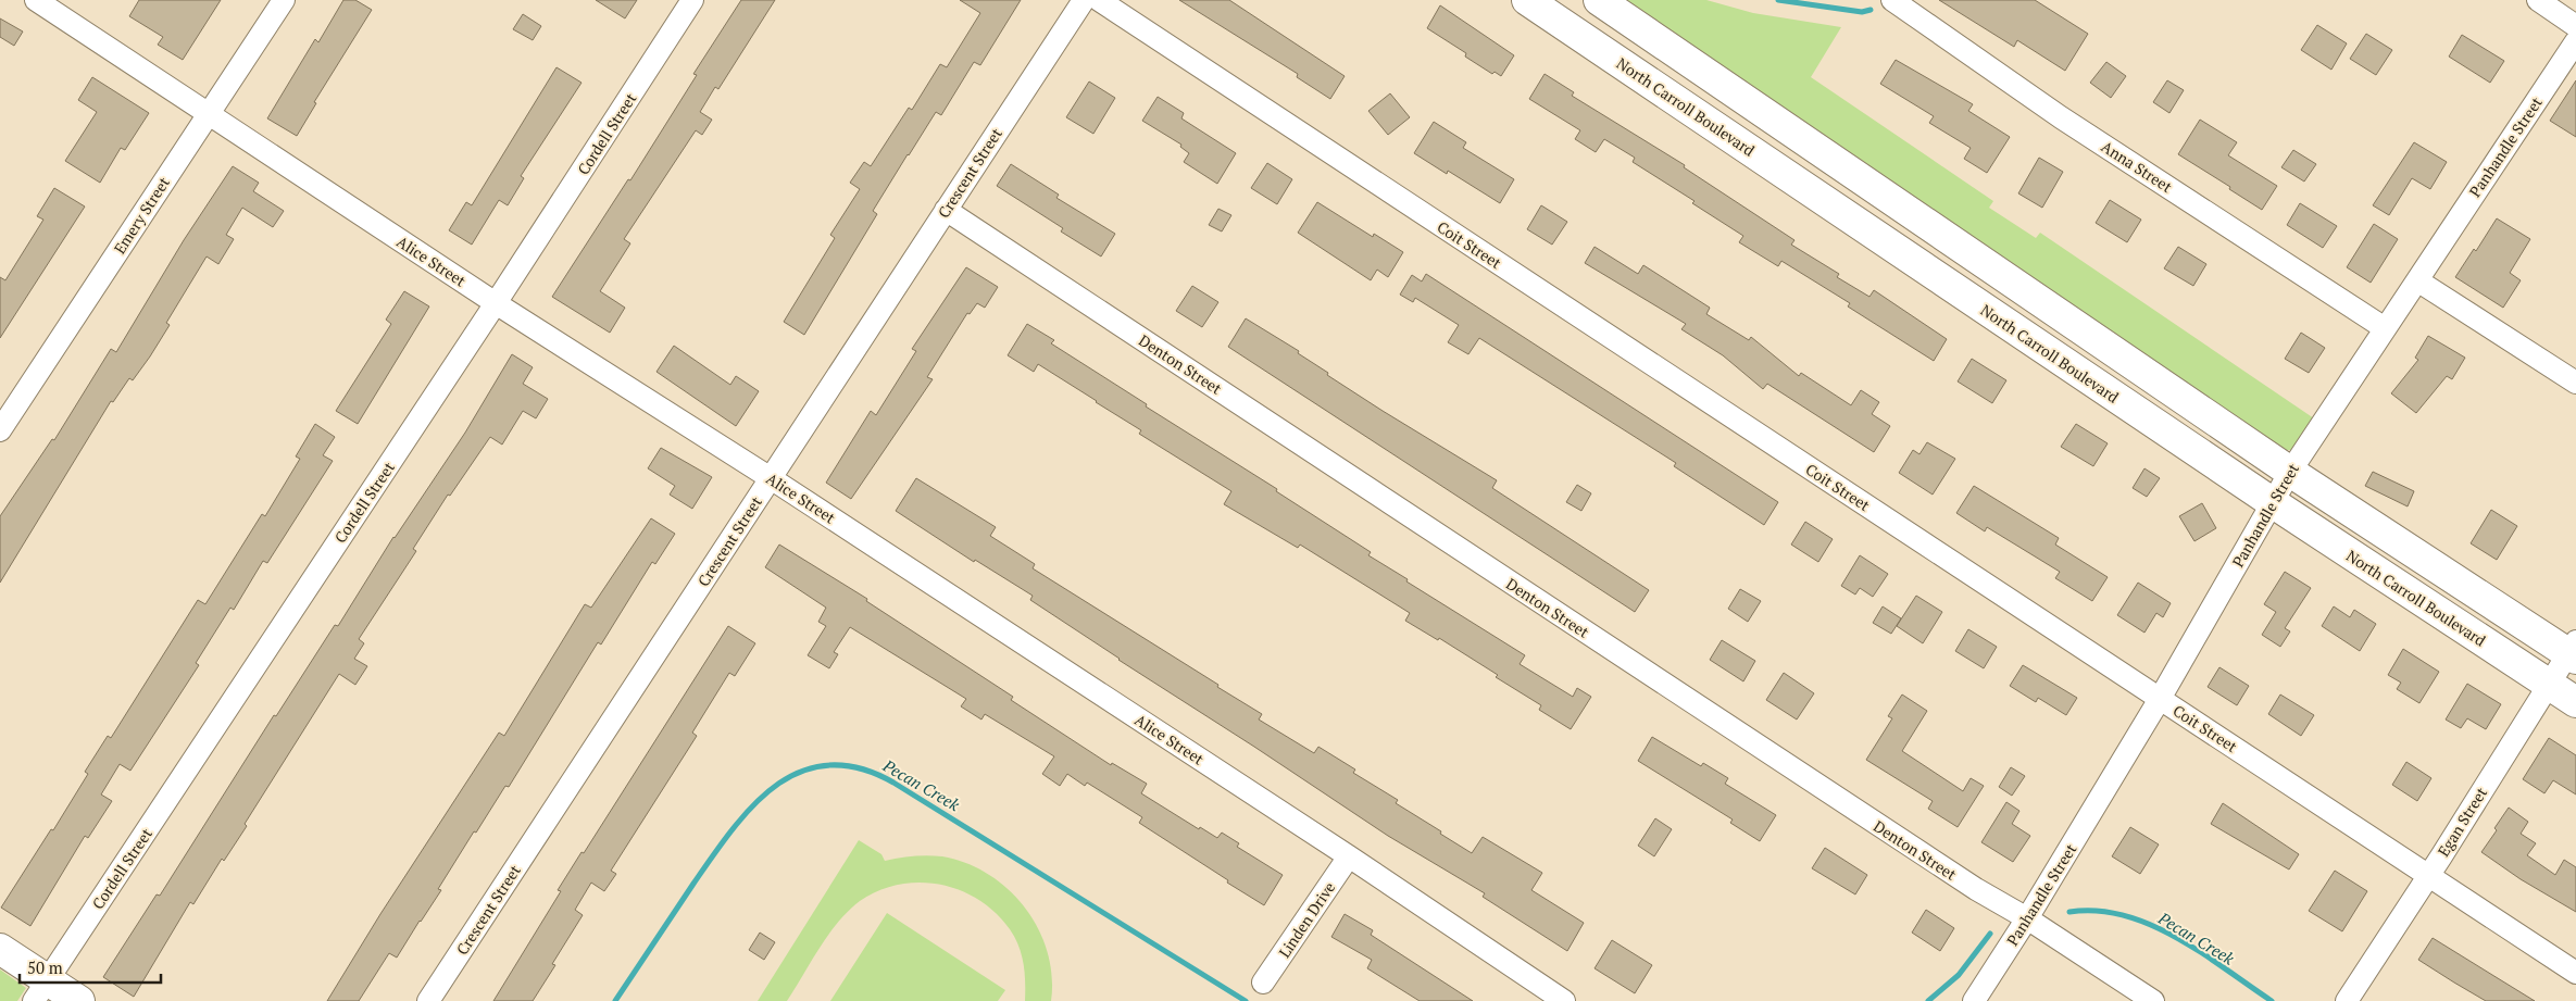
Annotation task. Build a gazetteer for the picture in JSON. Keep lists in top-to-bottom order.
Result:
{
  "streets": {
    "main road": ["North Carroll Boulevard"],
    "street": [
      "Cordell Street",
      "Panhandle Street",
      "Anna Street",
      "Crescent Street",
      "Emery Street",
      "Coit Street",
      "Alice Street",
      "Denton Street",
      "Egan Street",
      "Linden Drive"
    ]
  },
  "crossings": [
    ["North Carroll Boulevard", "Panhandle Street"],
    ["North Carroll Boulevard", "Egan Street"],
    ["Cordell Street", "Alice Street"],
    ["Panhandle Street", "Anna Street"],
    ["Panhandle Street", "Coit Street"],
    ["Panhandle Street", "Denton Street"],
    ["Crescent Street", "Alice Street"],
    ["Crescent Street", "Denton Street"],
    ["Emery Street", "Alice Street"],
    ["Coit Street", "Egan Street"],
    ["Alice Street", "Linden Drive"]
  ],
  "water": ["Pecan Creek"],
  "scale_bar": "50 m"
}
